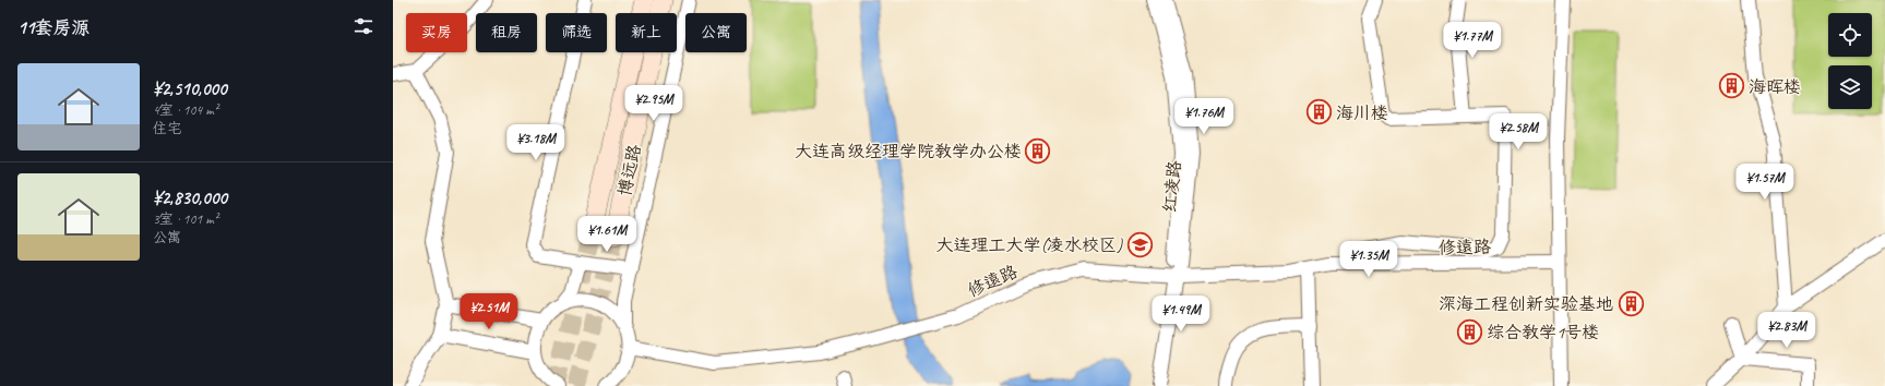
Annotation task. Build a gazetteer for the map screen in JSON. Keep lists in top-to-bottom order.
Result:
{
  "streets": {
    "main road": ["博远路"],
    "street": ["红凌路", "修遠路"]
  },
  "crossings": [
    ["红凌路", "修遠路"]
  ],
  "places": {
    "building": [
      "海晖楼",
      "海川楼",
      "大连高级经理学院教学办公楼",
      "深海工程创新实验基地",
      "综合教学1号楼"
    ],
    "school or university": ["大连理工大学(凌水校区)"]
  },
  "page": {
    "heading": "11套房源",
    "chip": [
      "买房",
      "租房",
      "筛选",
      "新上",
      "公寓"
    ],
    "price": [
      "¥1.77M",
      "¥2.95M",
      "¥1.76M",
      "¥2.58M",
      "¥3.18M",
      "¥1.57M",
      "¥1.61M",
      "¥1.35M",
      "¥2.51M",
      "¥1.49M",
      "¥2.83M"
    ],
    "list": [
      {
        "name": "¥2,510,000",
        "note": "4室 · 104 m² · 住宅"
      },
      {
        "name": "¥2,830,000",
        "note": "3室 · 101 m² · 公寓"
      }
    ]
  }
}
